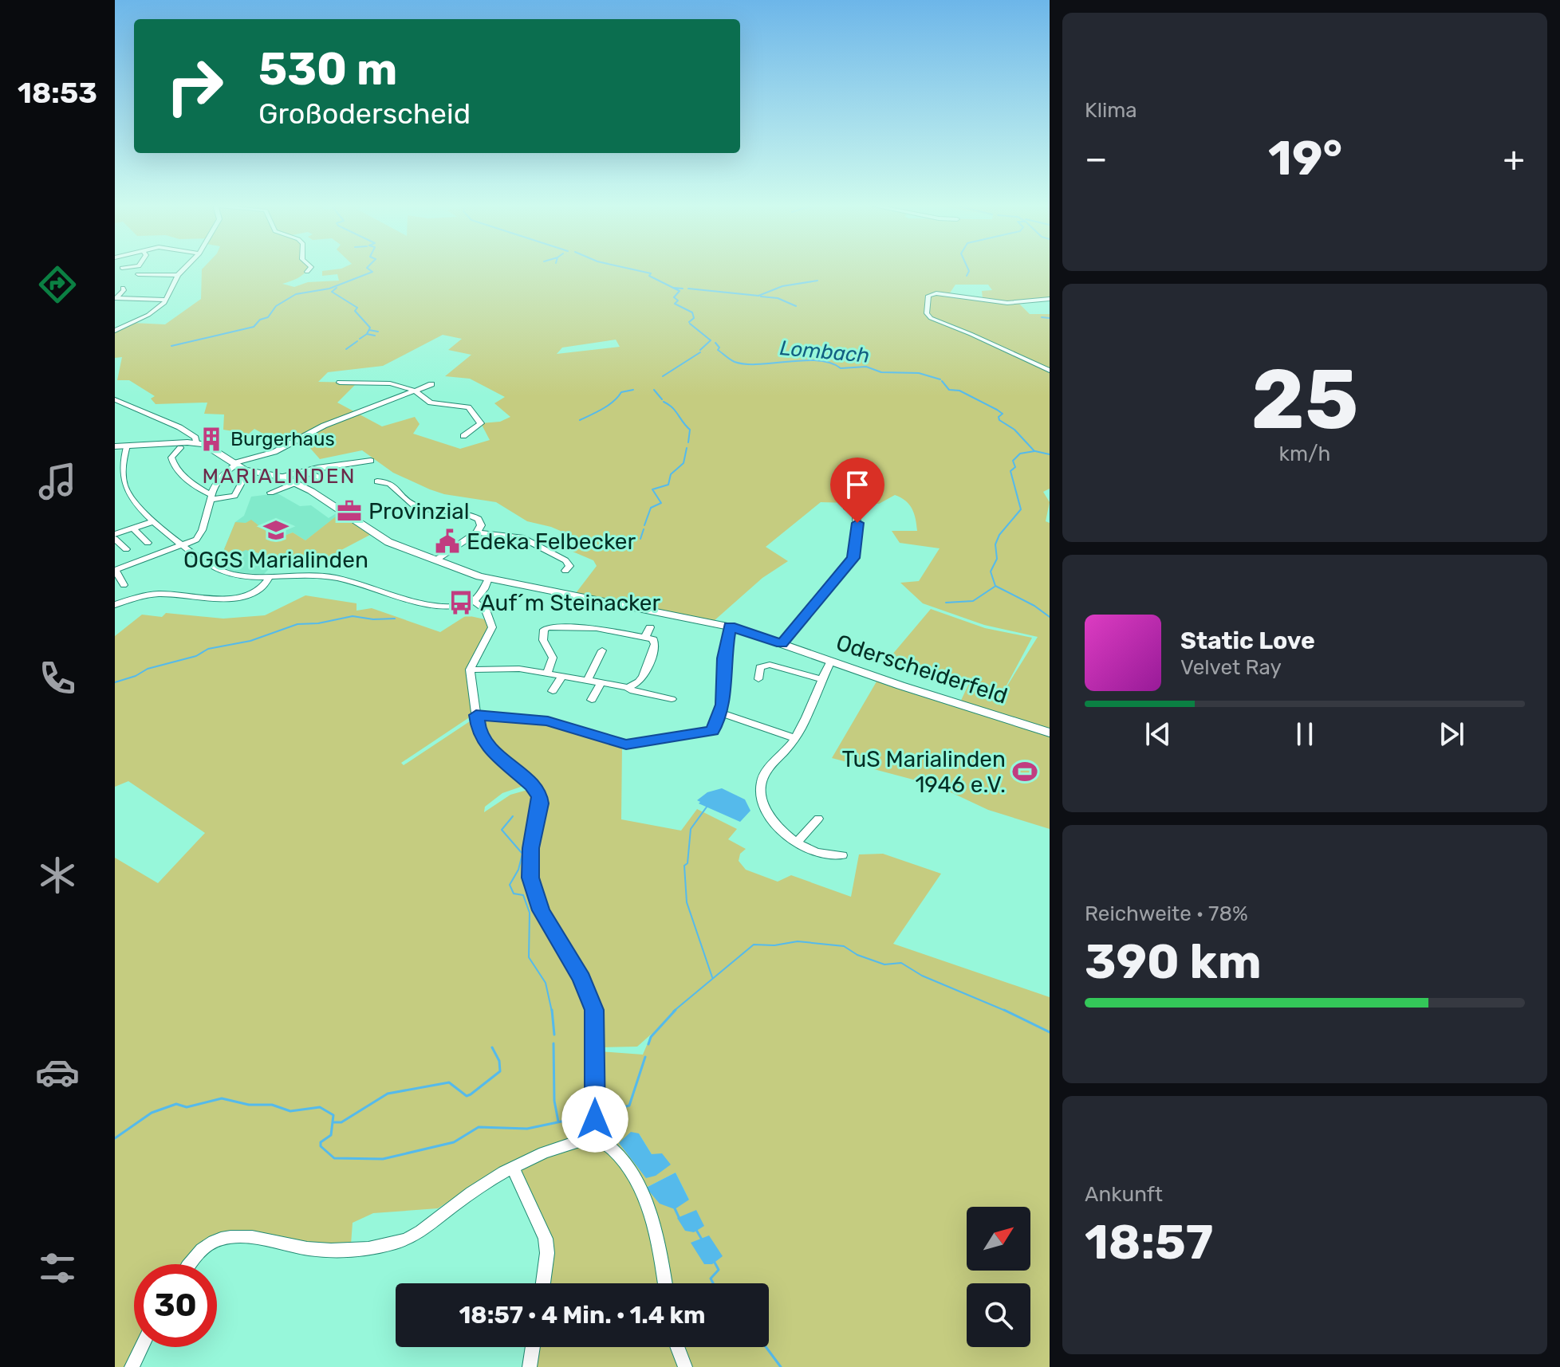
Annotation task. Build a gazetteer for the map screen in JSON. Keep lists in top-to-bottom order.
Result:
{
  "streets": {
    "main road": ["Oderscheiderfeld"]
  },
  "districts": ["MARIALINDEN"],
  "water": ["Lombach"],
  "places": {
    "building": ["Burgerhaus"],
    "office": ["Provinzial"],
    "school or university": ["OGGS Marialinden"],
    "public building": ["Edeka Felbecker"],
    "bus stop": ["Auf´m Steinacker"],
    "sports": ["TuS Marialinden 1946 e.V."]
  },
  "north": "top right",
  "page": {
    "tabs": "18:53",
    "tile": [
      "Klima",
      ["25", "km/h"],
      ["Reichweite · 78%", "390 km"],
      ["Ankunft", "18:57"]
    ],
    "turn": ["530 m", "Großoderscheid"],
    "heat": ["−", "19°", "+"],
    "song": ["Static Love", "Velvet Ray"],
    "limit": "30",
    "trip": "18:57 · 4 Min. · 1.4 km"
  }
}
